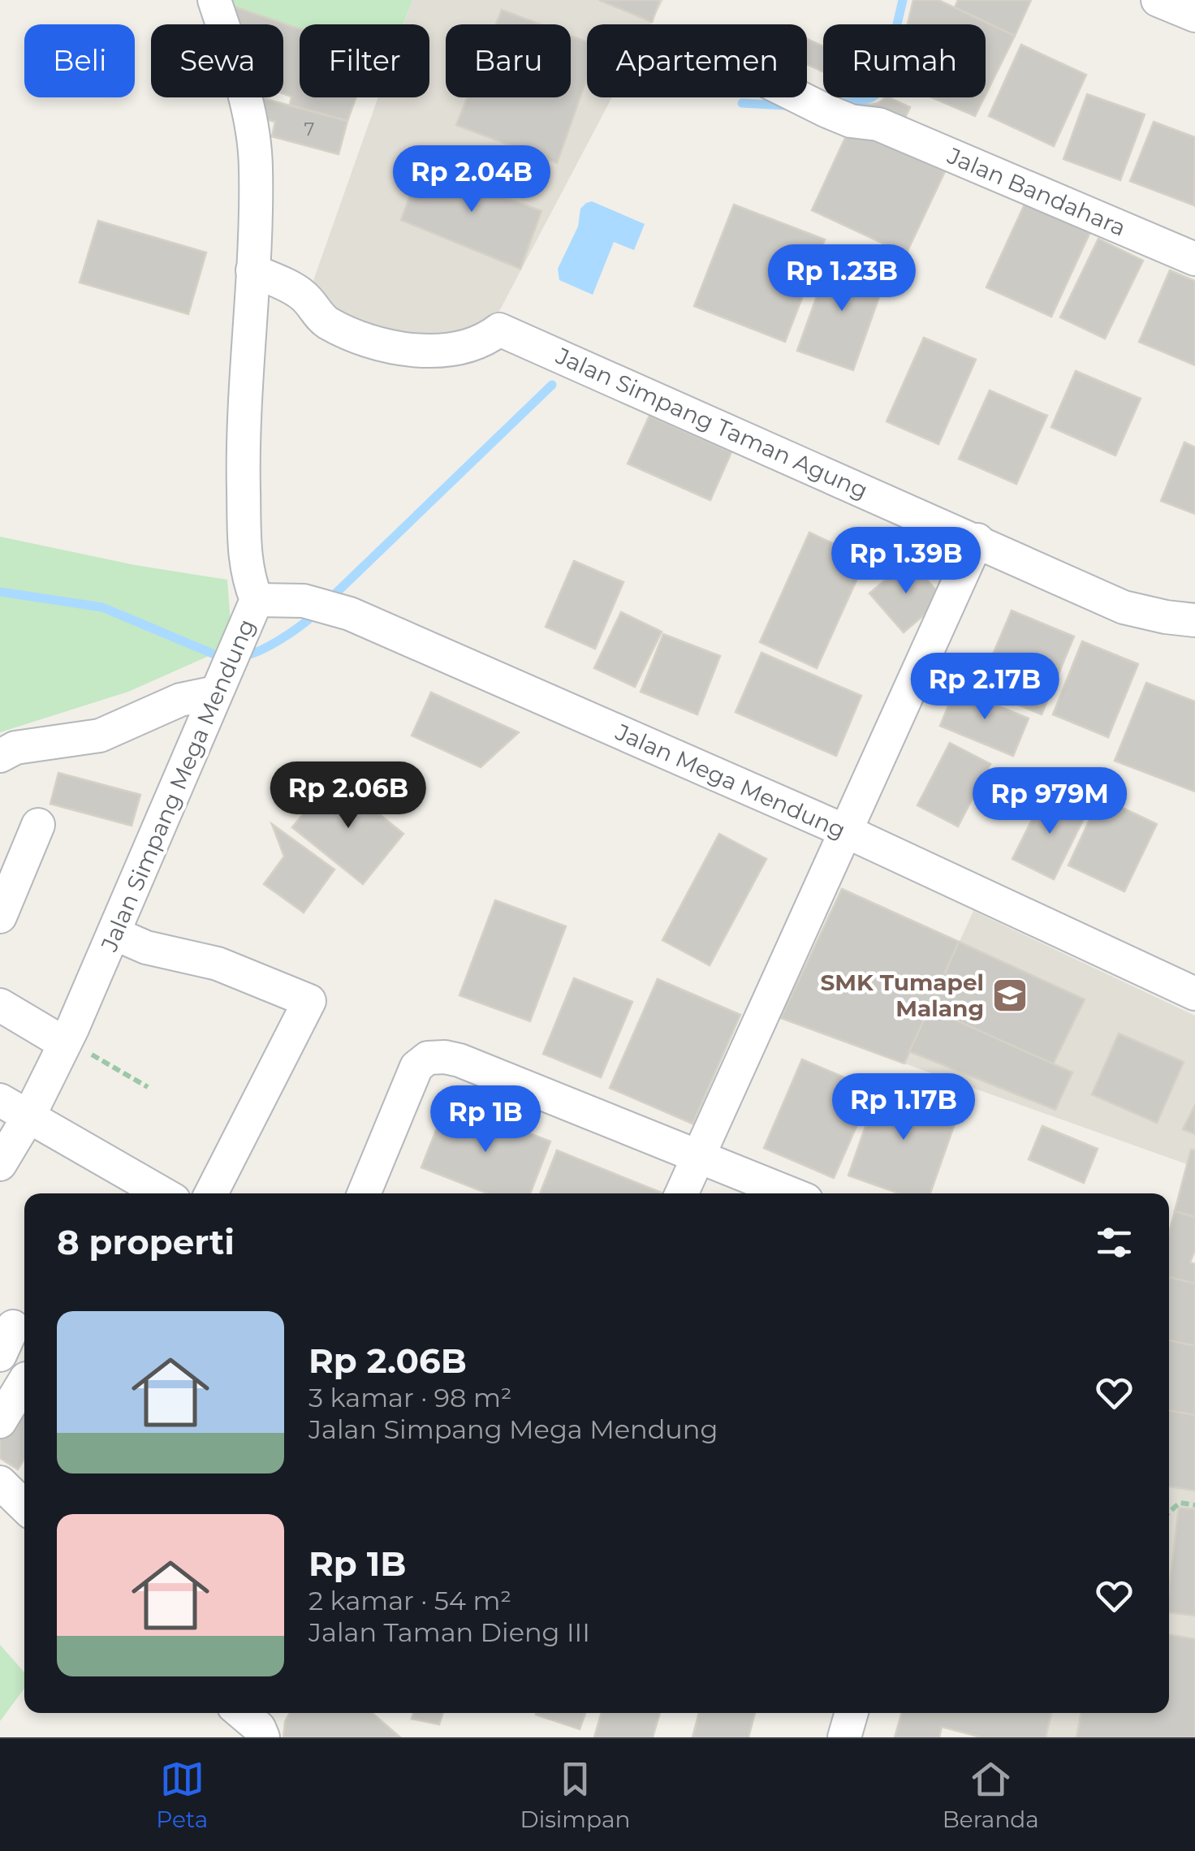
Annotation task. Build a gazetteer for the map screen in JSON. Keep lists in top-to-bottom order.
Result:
{
  "streets": {
    "street": [
      "Jalan Bandahara",
      "Jalan Simpang Taman Agung",
      "Jalan Mega Mendung",
      "Jalan Simpang Mega Mendung"
    ]
  },
  "crossings": [
    ["Jalan Simpang Taman Agung", "Jalan Simpang Mega Mendung"],
    ["Jalan Mega Mendung", "Jalan Simpang Mega Mendung"]
  ],
  "places": {
    "school or university": ["SMK Tumapel Malang"]
  },
  "house_numbers": ["7"],
  "page": {
    "chip": [
      "Beli",
      "Sewa",
      "Filter",
      "Baru",
      "Apartemen",
      "Rumah"
    ],
    "price": [
      "Rp 2.04B",
      "Rp 1.23B",
      "Rp 1.39B",
      "Rp 2.17B",
      "Rp 2.06B",
      "Rp 979M",
      "Rp 1.17B",
      "Rp 1B"
    ],
    "heading": "8 properti",
    "list": [
      {
        "name": "Rp 2.06B",
        "note": "3 kamar · 98 m² · Jalan Simpang Mega Mendung"
      },
      {
        "name": "Rp 1B",
        "note": "2 kamar · 54 m² · Jalan Taman Dieng III"
      }
    ],
    "tabs": ["Peta", "Disimpan", "Beranda"]
  }
}
